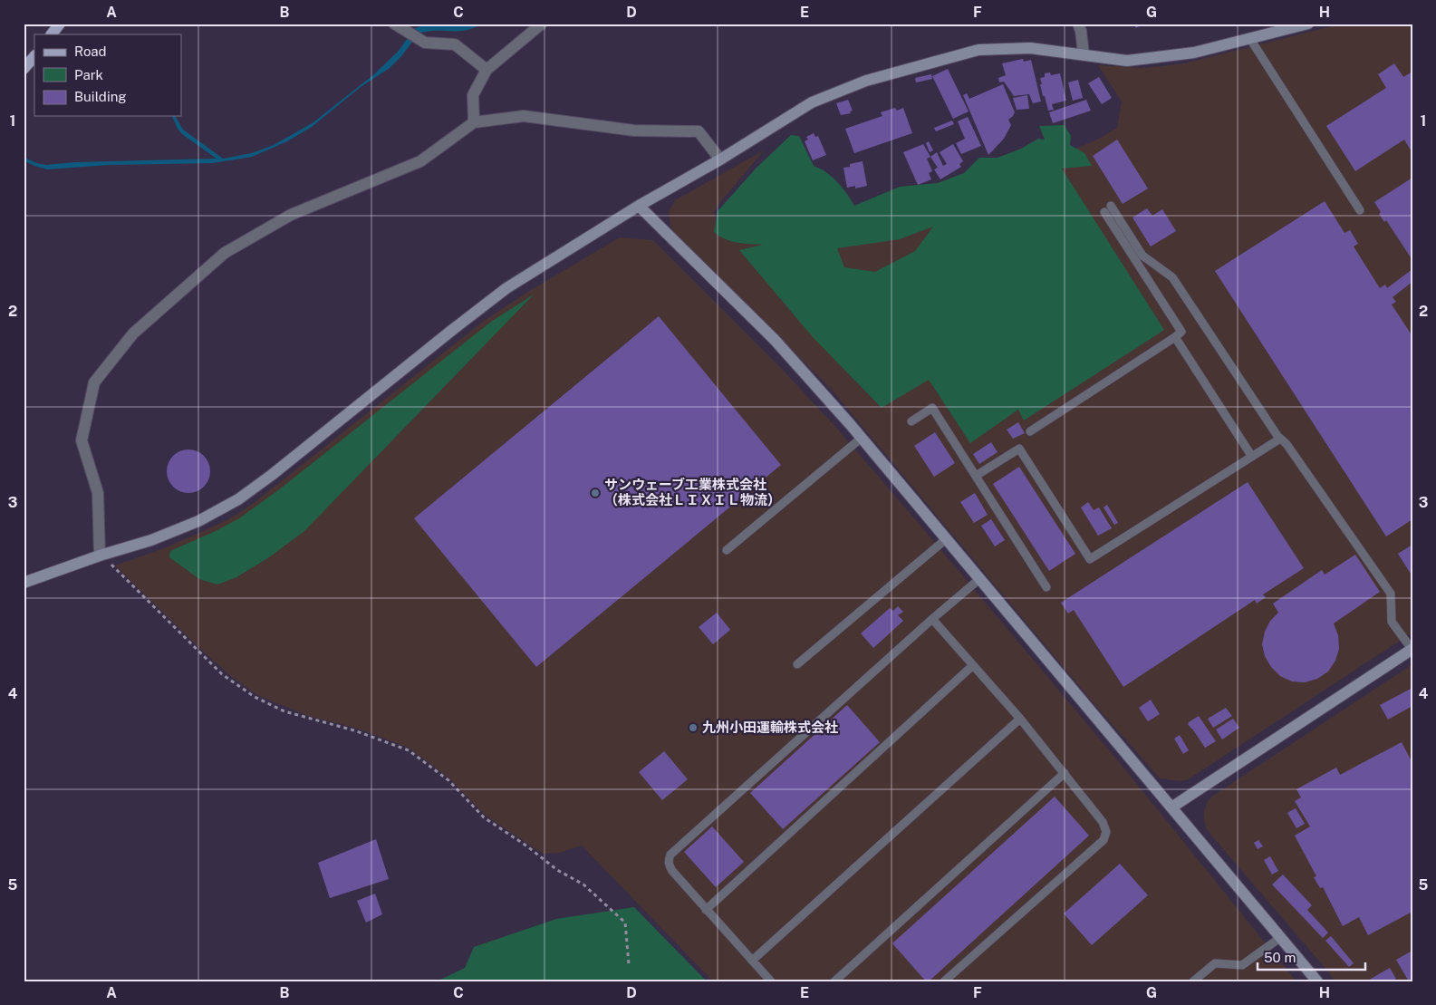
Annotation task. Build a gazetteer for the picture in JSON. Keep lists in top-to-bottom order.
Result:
{
  "places": ["サンウェーブ工業株式会社 （株式会社ＬＩＸＩＬ物流）", "九州小田運輸株式会社"],
  "legend": ["Road", "Park", "Building"],
  "scale_bar": "50 m",
  "grid": {
    "columns": [
      "A",
      "B",
      "C",
      "D",
      "E",
      "F",
      "G",
      "H"
    ],
    "rows": [
      "1",
      "2",
      "3",
      "4",
      "5"
    ]
  }
}
